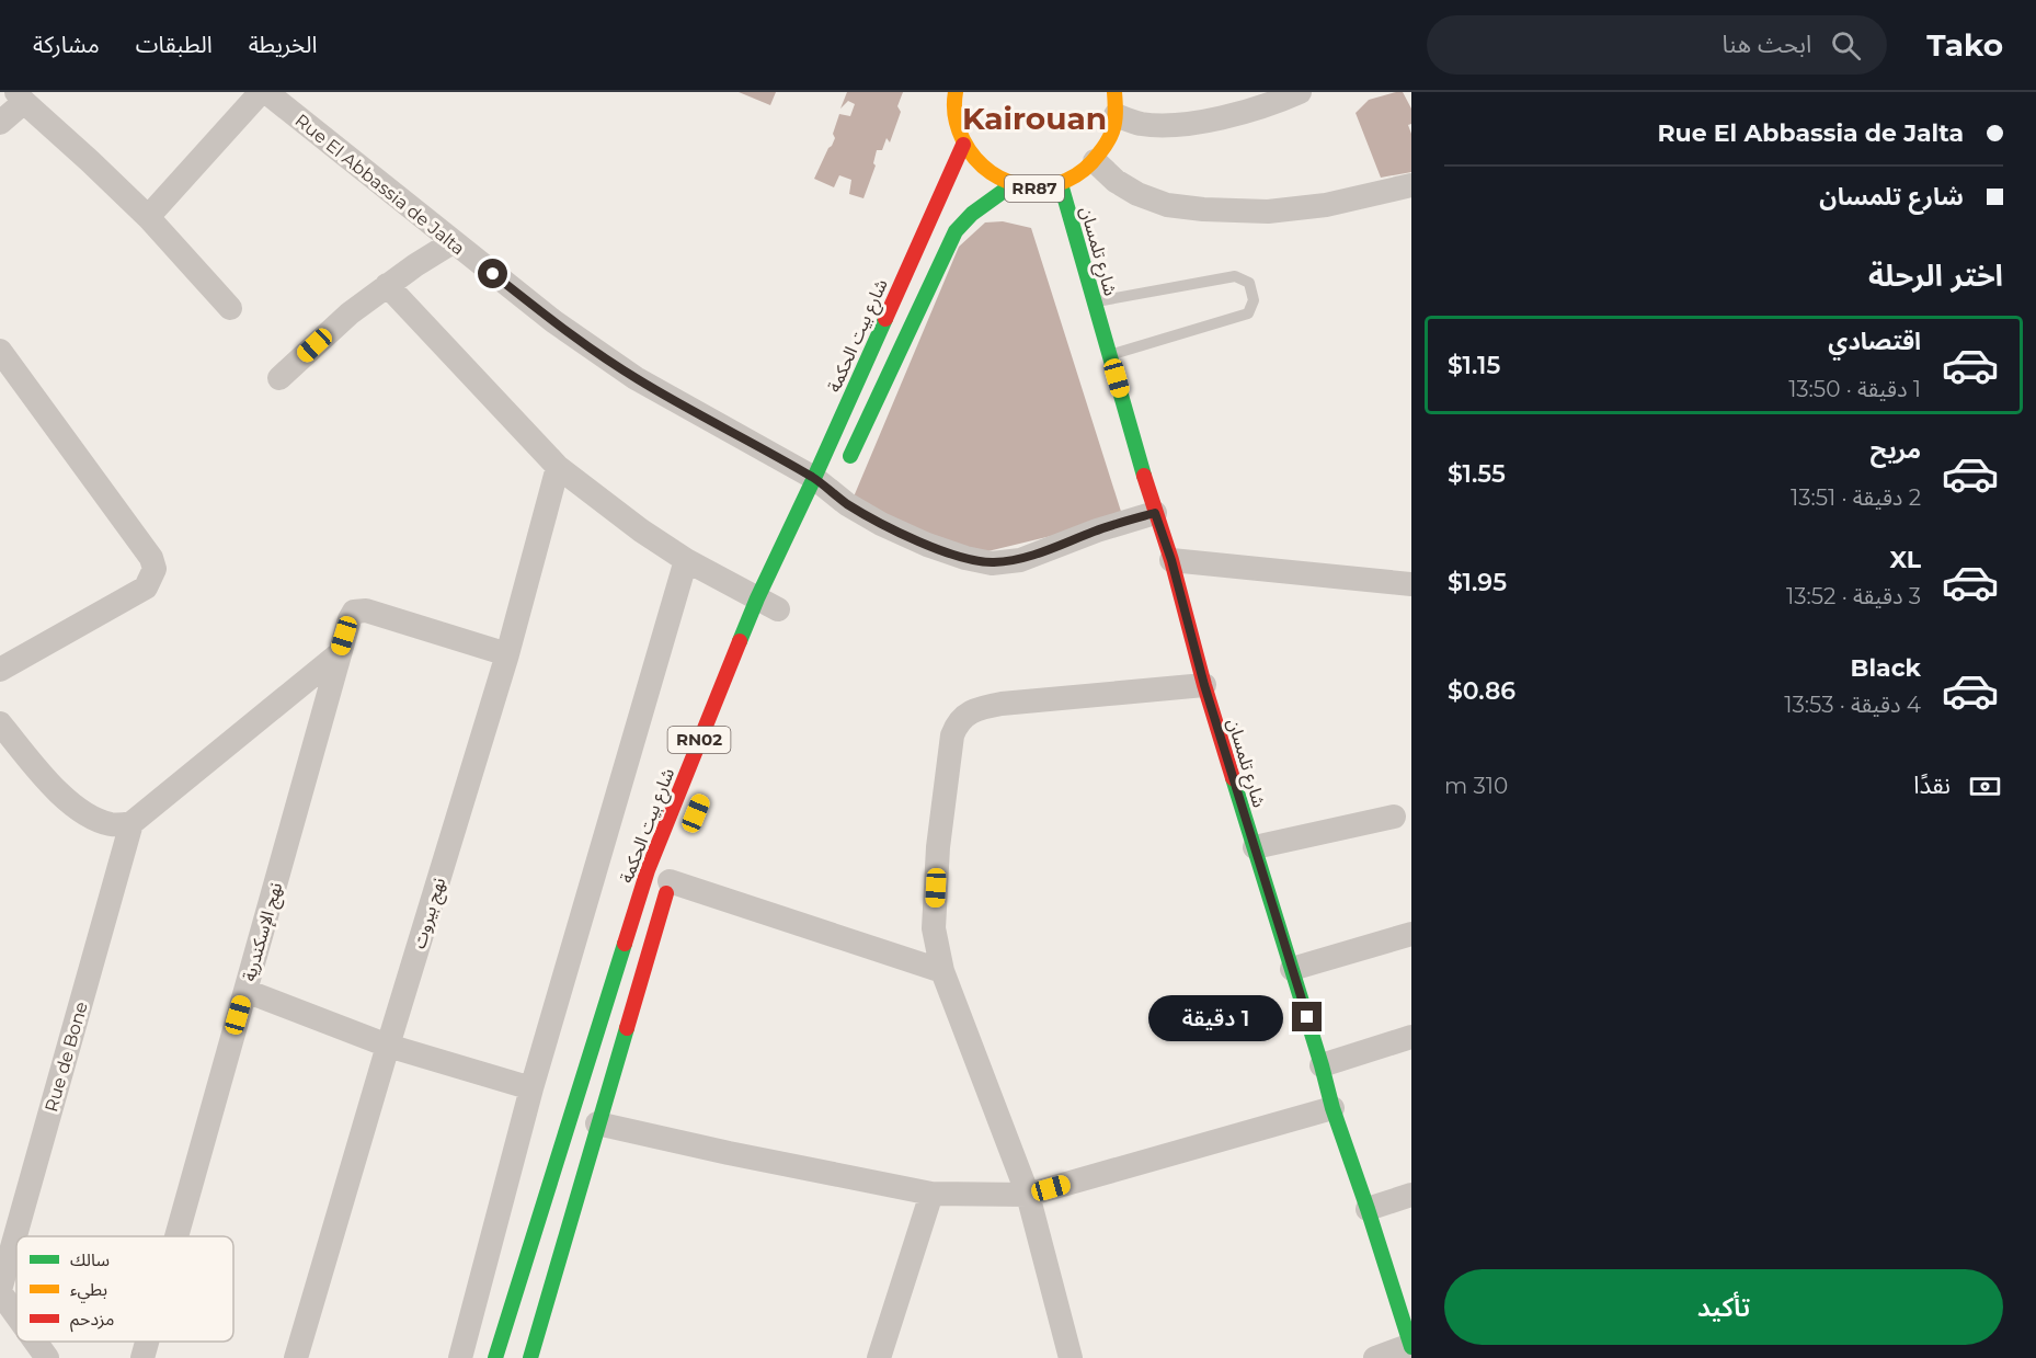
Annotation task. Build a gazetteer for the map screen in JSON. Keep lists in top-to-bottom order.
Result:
{
  "streets": {
    "main road": [
      "RR87",
      "شارع تلمسان",
      "شارع بيت الحكمة",
      "RN02"
    ],
    "street": [
      "Rue El Abbassia de Jalta",
      "نهج بيروت",
      "نهج الإسكندرية",
      "Rue de Bone"
    ]
  },
  "crossings": [
    ["Rue El Abbassia de Jalta", "شارع تلمسان"],
    ["Rue El Abbassia de Jalta", "شارع بيت الحكمة"],
    ["RR87", "شارع تلمسان"],
    ["RR87", "شارع بيت الحكمة"],
    ["نهج بيروت", "نهج الإسكندرية"]
  ],
  "districts": ["Kairouan"],
  "legend": ["سالك", "بطيء", "مزدحم"],
  "page": {
    "header": "Tako",
    "search": "ابحث هنا",
    "nav": ["الخريطة", "الطبقات", "مشاركة"],
    "banner": ["Rue El Abbassia de Jalta", "شارع تلمسان"],
    "heading": "اختر الرحلة",
    "list": [
      {
        "name": "اقتصادي",
        "note": "1 دقيقة · 13:50",
        "value": "$1.15"
      },
      {
        "name": "مريح",
        "note": "2 دقيقة · 13:51",
        "value": "$1.55"
      },
      {
        "name": "XL",
        "note": "3 دقيقة · 13:52",
        "value": "$1.95"
      },
      {
        "name": "Black",
        "note": "4 دقيقة · 13:53",
        "value": "$0.86"
      }
    ],
    "pay": ["نقدًا", "310 m"],
    "bubble": "1 دقيقة",
    "buttons": "تأكيد"
  }
}
